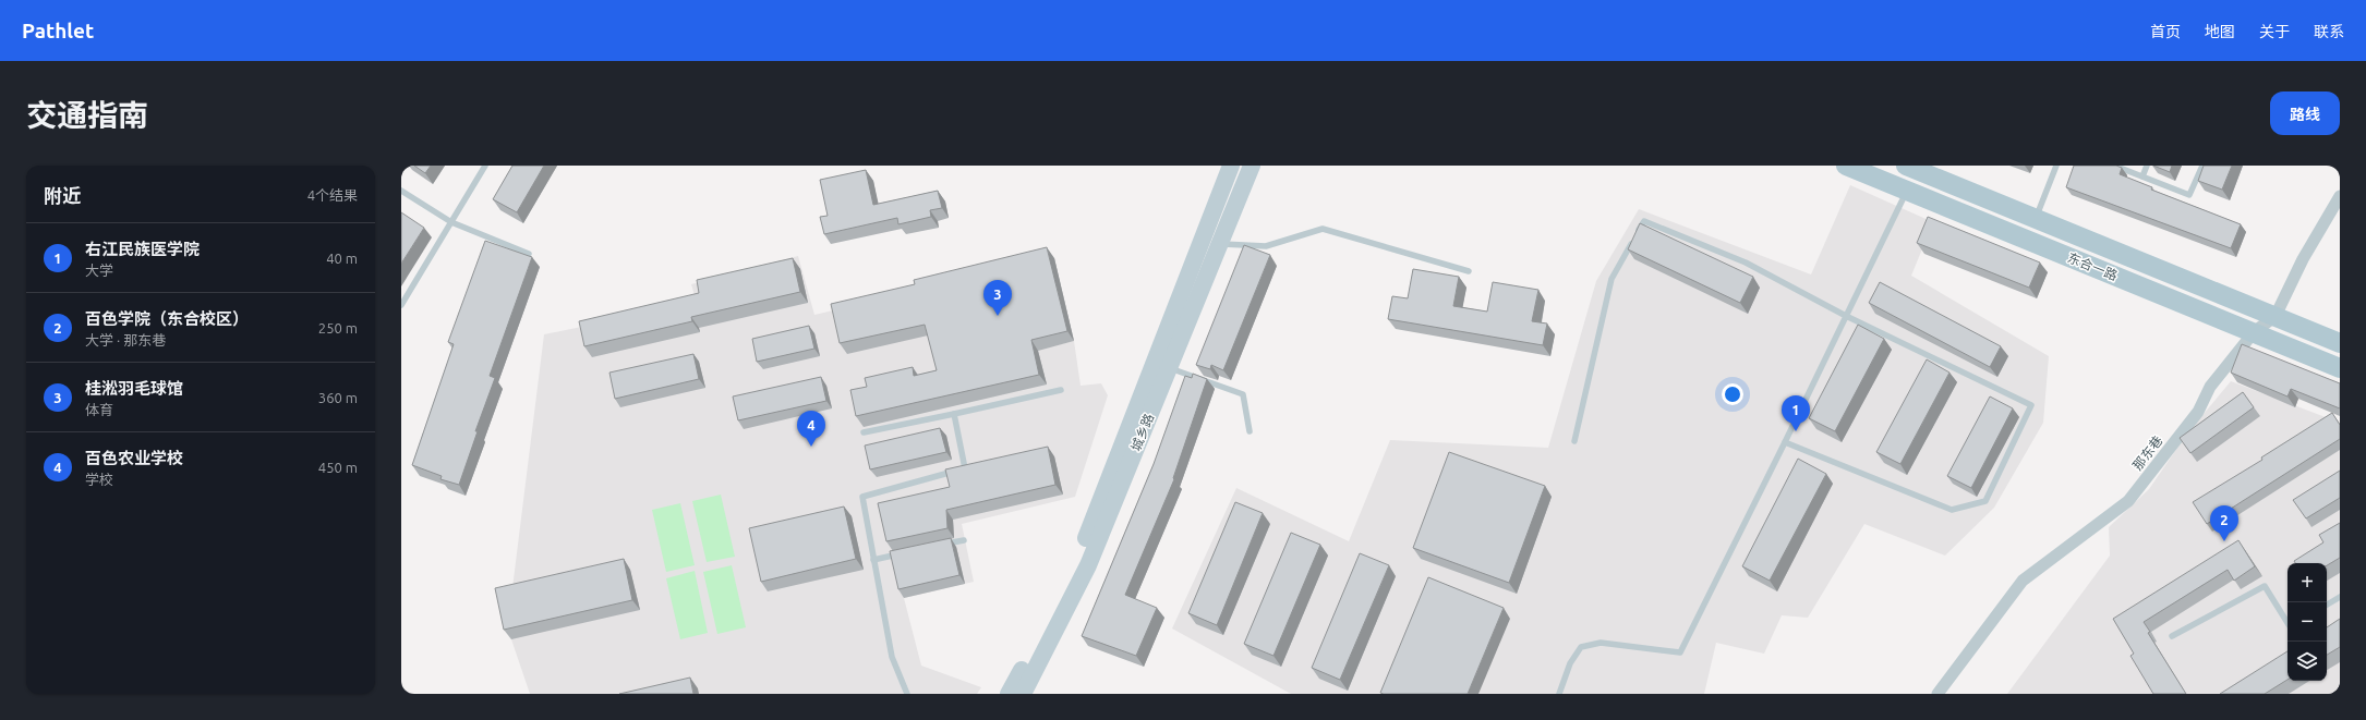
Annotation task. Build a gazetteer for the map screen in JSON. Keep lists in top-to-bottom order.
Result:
{
  "streets": {
    "main road": ["东合一路", "城乡路"],
    "street": ["那东巷"]
  },
  "crossings": [
    ["东合一路", "那东巷"]
  ],
  "page": {
    "header": "Pathlet",
    "nav": [
      "首页",
      "地图",
      "关于",
      "联系"
    ],
    "title": "交通指南",
    "buttons": "路线",
    "heading": ["附近", "4个结果"],
    "list": [
      {
        "mark": "1",
        "name": "右江民族医学院",
        "note": "大学",
        "value": "40 m"
      },
      {
        "mark": "2",
        "name": "百色学院（东合校区）",
        "note": "大学 · 那东巷",
        "value": "250 m"
      },
      {
        "mark": "3",
        "name": "桂淞羽毛球馆",
        "note": "体育",
        "value": "360 m"
      },
      {
        "mark": "4",
        "name": "百色农业学校",
        "note": "学校",
        "value": "450 m"
      }
    ],
    "pins": [
      "3",
      "1",
      "4",
      "2"
    ],
    "map_buttons": ["+", "−"]
  }
}
